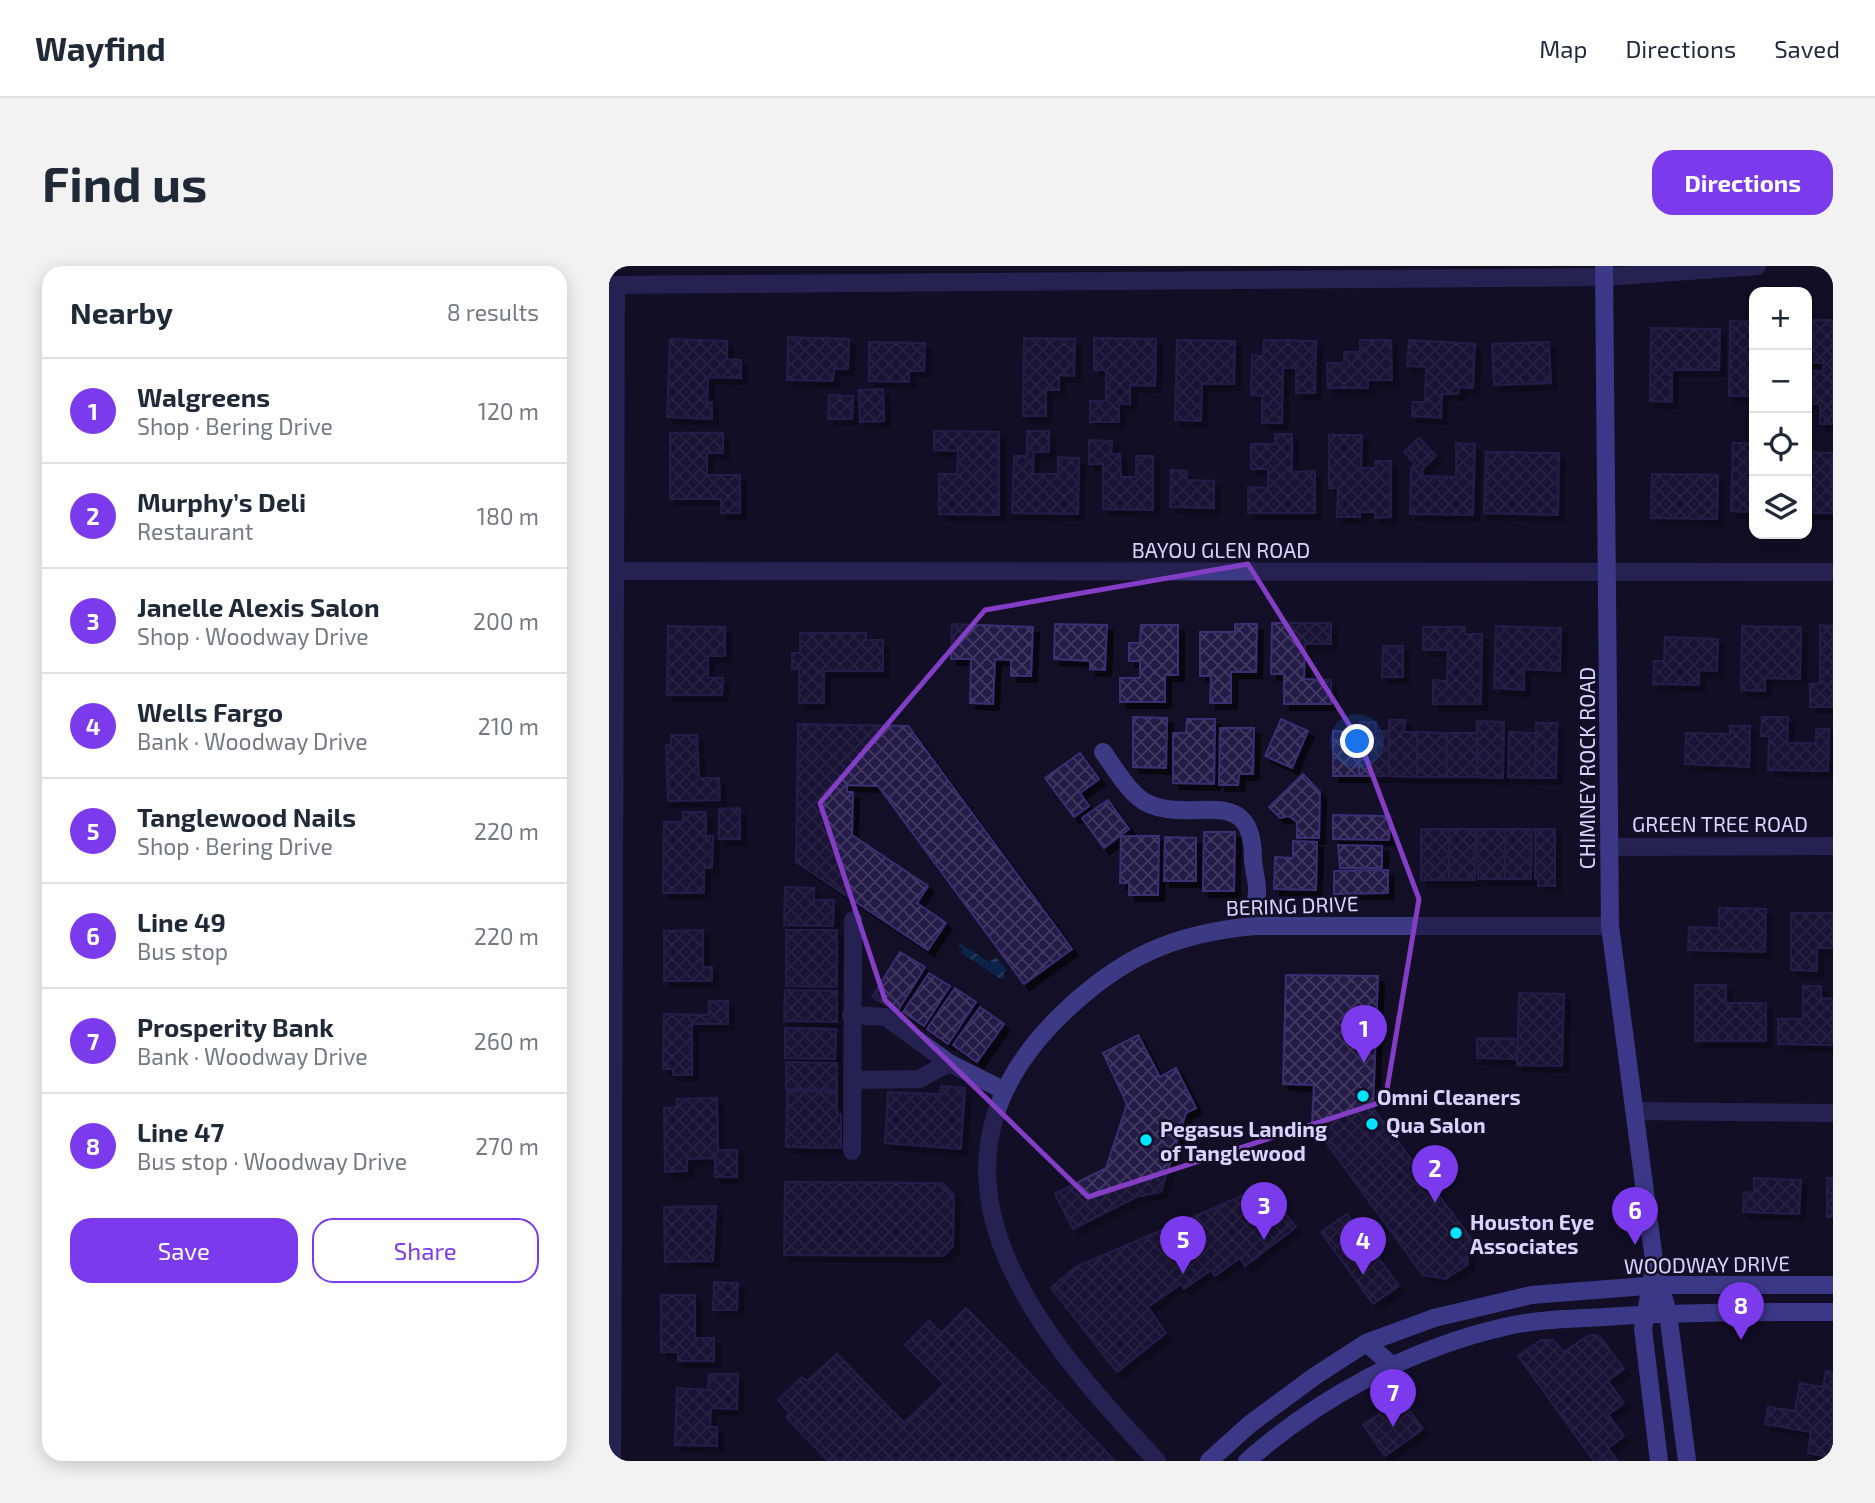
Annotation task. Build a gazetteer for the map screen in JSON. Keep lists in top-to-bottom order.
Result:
{
  "streets": {
    "main road": ["CHIMNEY ROCK ROAD", "WOODWAY DRIVE"],
    "street": ["BAYOU GLEN ROAD", "GREEN TREE ROAD", "BERING DRIVE"]
  },
  "crossings": [
    ["BAYOU GLEN ROAD", "CHIMNEY ROCK ROAD"],
    ["CHIMNEY ROCK ROAD", "GREEN TREE ROAD"],
    ["CHIMNEY ROCK ROAD", "BERING DRIVE"],
    ["CHIMNEY ROCK ROAD", "WOODWAY DRIVE"]
  ],
  "places": [
    "Omni Cleaners",
    "Qua Salon",
    "Pegasus Landing of Tanglewood",
    "Houston Eye Associates"
  ],
  "page": {
    "header": "Wayfind",
    "nav": ["Map", "Directions", "Saved"],
    "buttons": [
      "Directions",
      ["Save", "Share"]
    ],
    "title": "Find us",
    "heading": ["Nearby", "8 results"],
    "map_buttons": ["+", "−"],
    "list": [
      {
        "mark": "1",
        "name": "Walgreens",
        "note": "Shop · Bering Drive",
        "value": "120 m"
      },
      {
        "mark": "2",
        "name": "Murphy’s Deli",
        "note": "Restaurant",
        "value": "180 m"
      },
      {
        "mark": "3",
        "name": "Janelle Alexis Salon",
        "note": "Shop · Woodway Drive",
        "value": "200 m"
      },
      {
        "mark": "4",
        "name": "Wells Fargo",
        "note": "Bank · Woodway Drive",
        "value": "210 m"
      },
      {
        "mark": "5",
        "name": "Tanglewood Nails",
        "note": "Shop · Bering Drive",
        "value": "220 m"
      },
      {
        "mark": "6",
        "name": "Line 49",
        "note": "Bus stop",
        "value": "220 m"
      },
      {
        "mark": "7",
        "name": "Prosperity Bank",
        "note": "Bank · Woodway Drive",
        "value": "260 m"
      },
      {
        "mark": "8",
        "name": "Line 47",
        "note": "Bus stop · Woodway Drive",
        "value": "270 m"
      }
    ],
    "pins": [
      "1",
      "2",
      "3",
      "6",
      "5",
      "4",
      "8",
      "7"
    ]
  }
}
